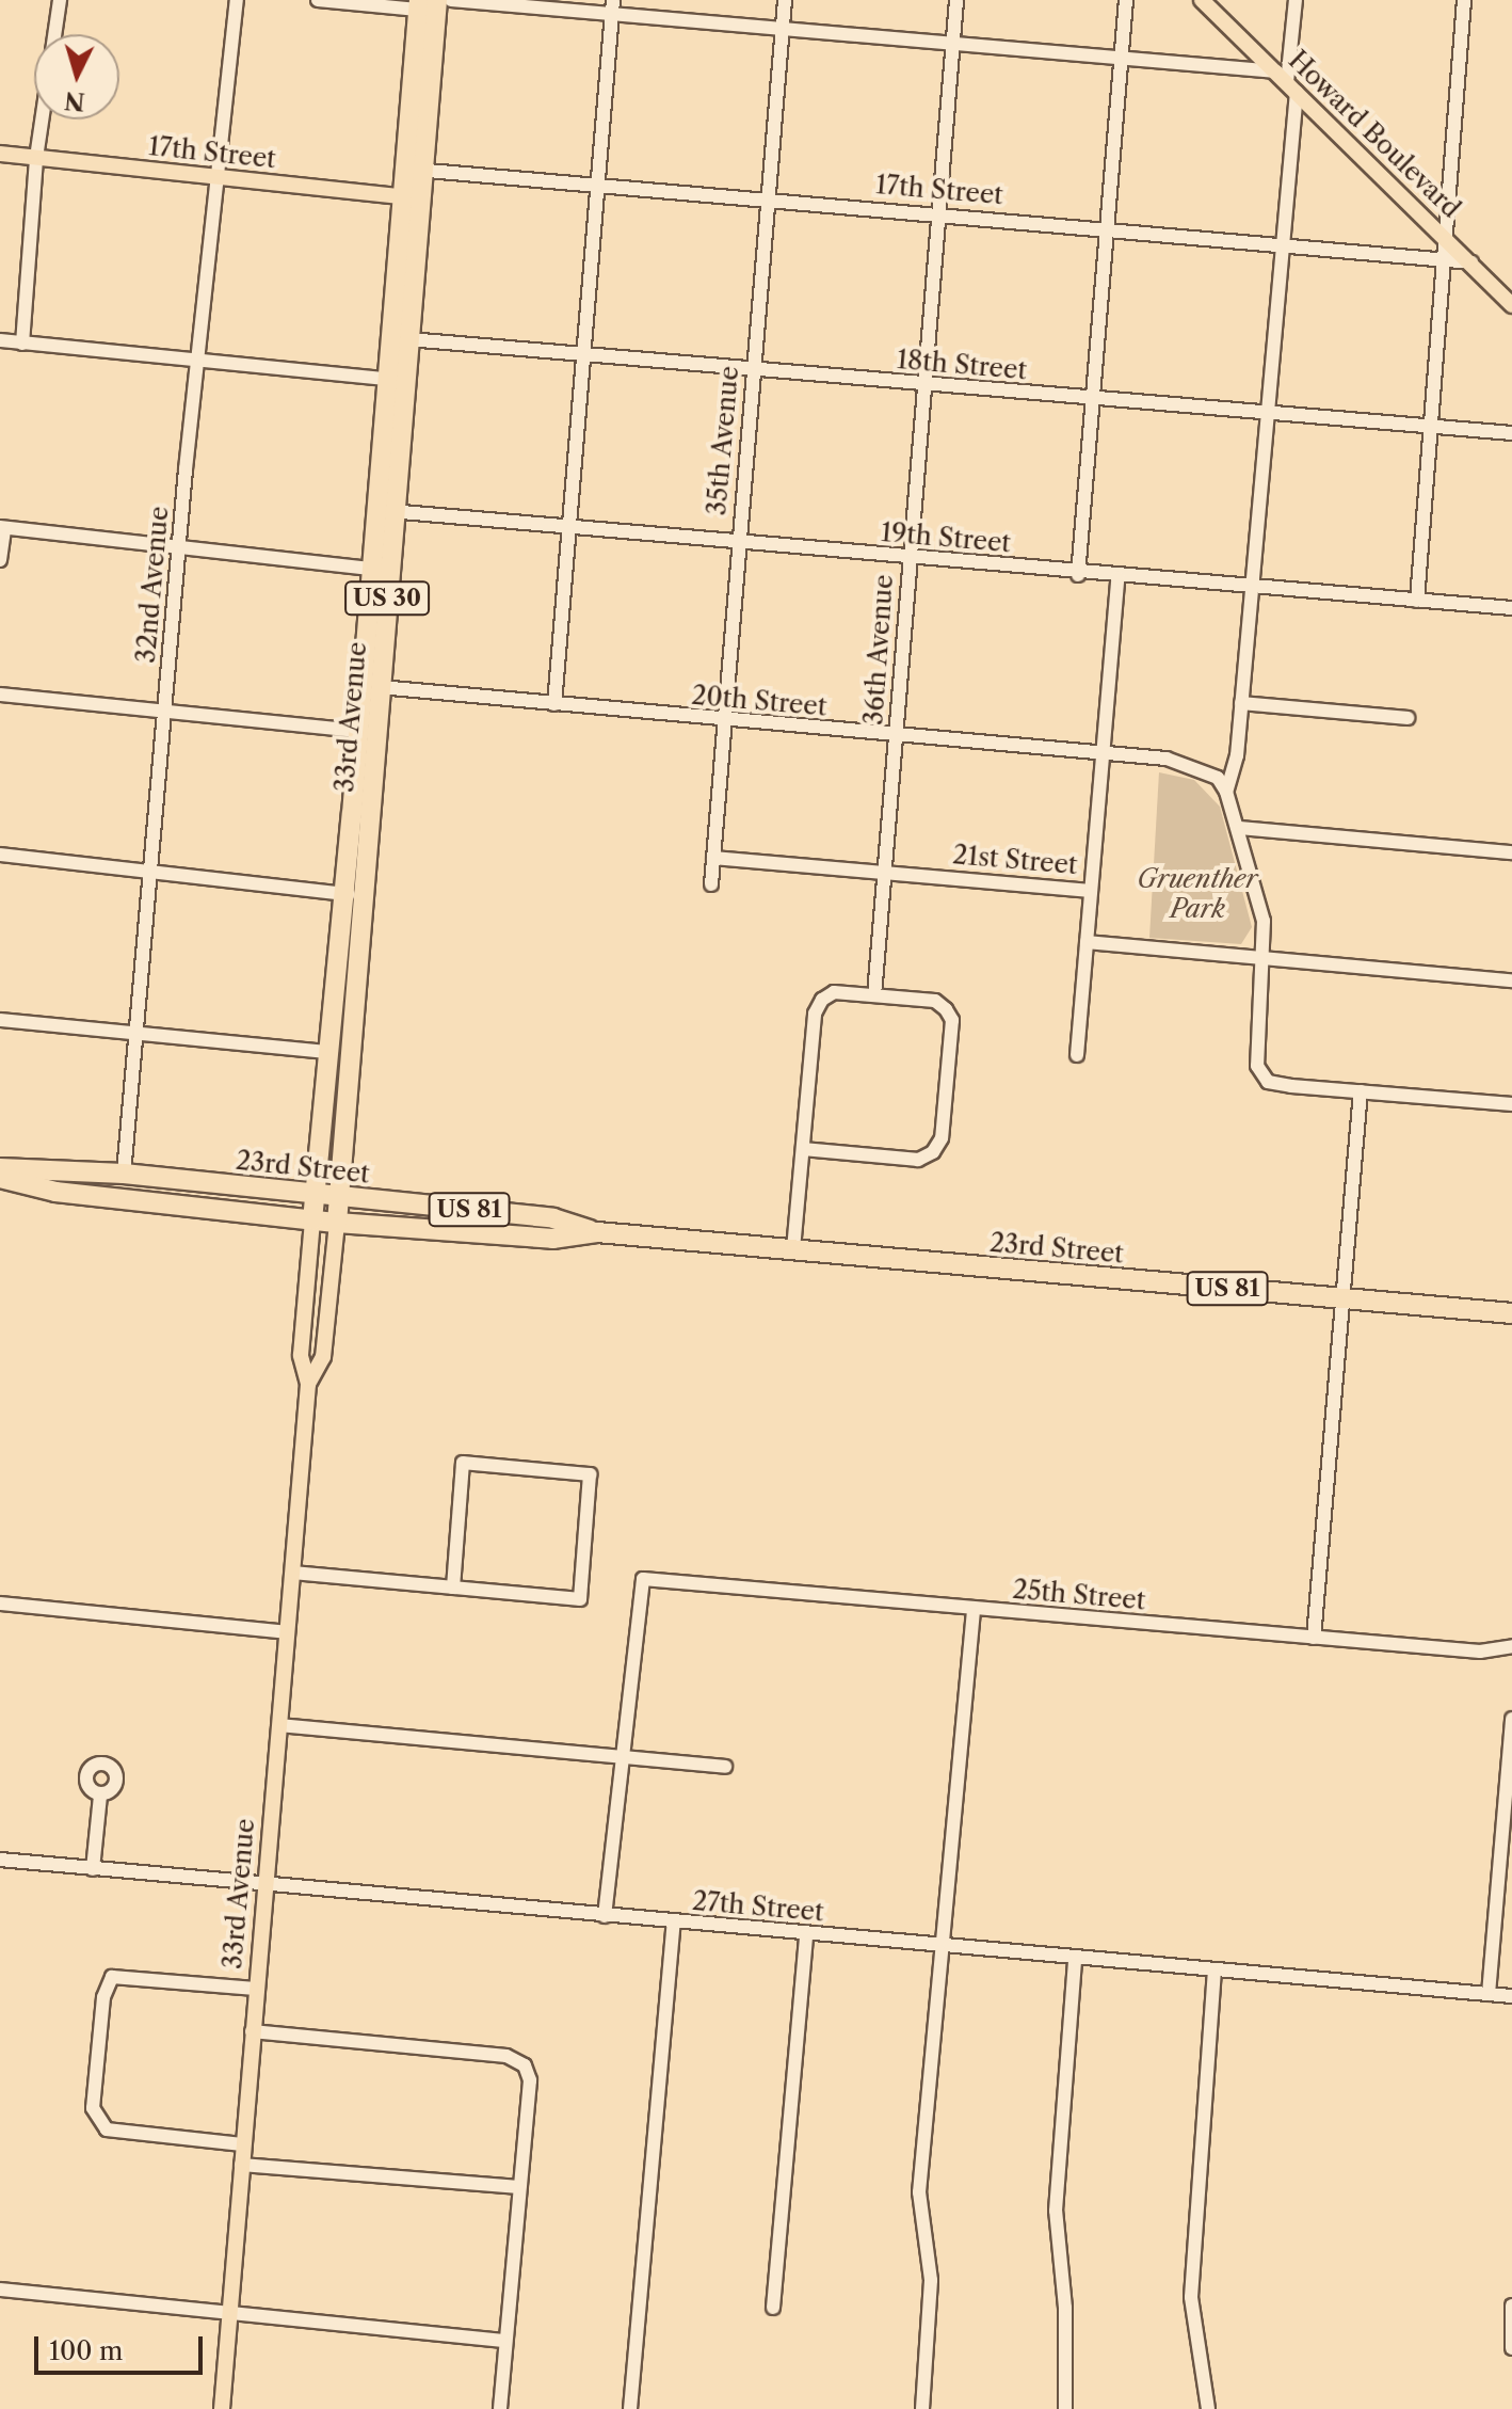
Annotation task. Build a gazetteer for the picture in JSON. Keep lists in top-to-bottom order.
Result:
{
  "streets": {
    "highway": [
      "US 30",
      "33rd Avenue",
      "23rd Street",
      "US 81"
    ],
    "main road": ["Howard Boulevard", "17th Street"],
    "street": [
      "18th Street",
      "35th Avenue",
      "19th Street",
      "32nd Avenue",
      "36th Avenue",
      "20th Street",
      "21st Street",
      "25th Street",
      "27th Street"
    ]
  },
  "crossings": [
    ["Howard Boulevard", "17th Street"],
    ["17th Street", "35th Avenue"],
    ["17th Street", "32nd Avenue"],
    ["17th Street", "36th Avenue"],
    ["17th Street", "33rd Avenue"],
    ["18th Street", "35th Avenue"],
    ["18th Street", "36th Avenue"],
    ["18th Street", "33rd Avenue"],
    ["35th Avenue", "19th Street"],
    ["35th Avenue", "20th Street"],
    ["35th Avenue", "21st Street"],
    ["19th Street", "36th Avenue"],
    ["19th Street", "33rd Avenue"],
    ["32nd Avenue", "23rd Street"],
    ["36th Avenue", "20th Street"],
    ["36th Avenue", "21st Street"],
    ["20th Street", "33rd Avenue"],
    ["33rd Avenue", "23rd Street"],
    ["33rd Avenue", "27th Street"]
  ],
  "parks": ["Gruenther Park"],
  "scale_bar": "100 m",
  "north": "bottom"
}
